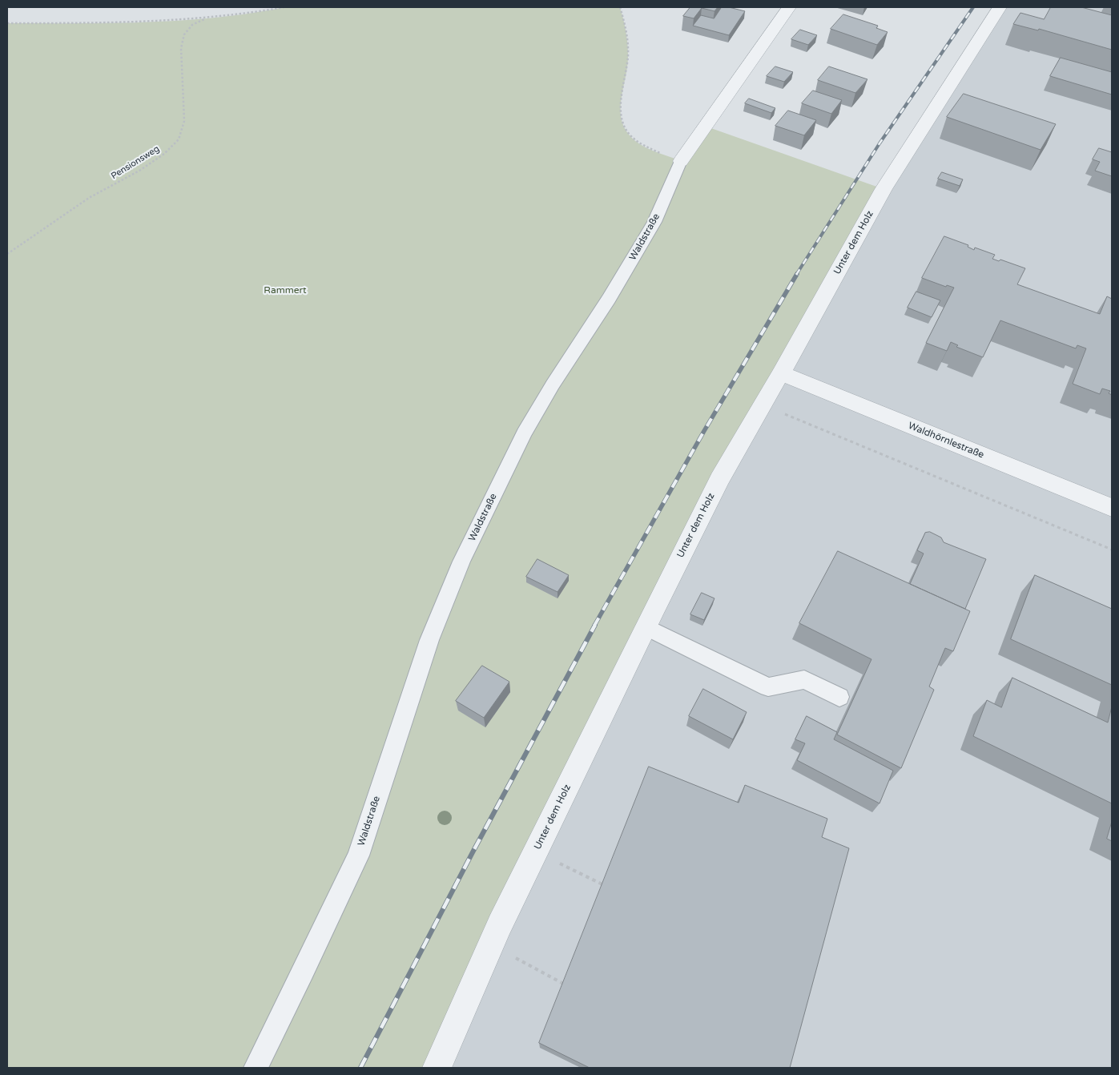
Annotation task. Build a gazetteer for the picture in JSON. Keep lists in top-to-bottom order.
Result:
{
  "streets": {
    "street": ["Waldstraße", "Unter dem Holz", "Waldhörnlestraße"],
    "path": ["Pensionsweg"]
  },
  "crossings": [
    ["Unter dem Holz", "Waldhörnlestraße"]
  ],
  "parks": ["Rammert"]
}
